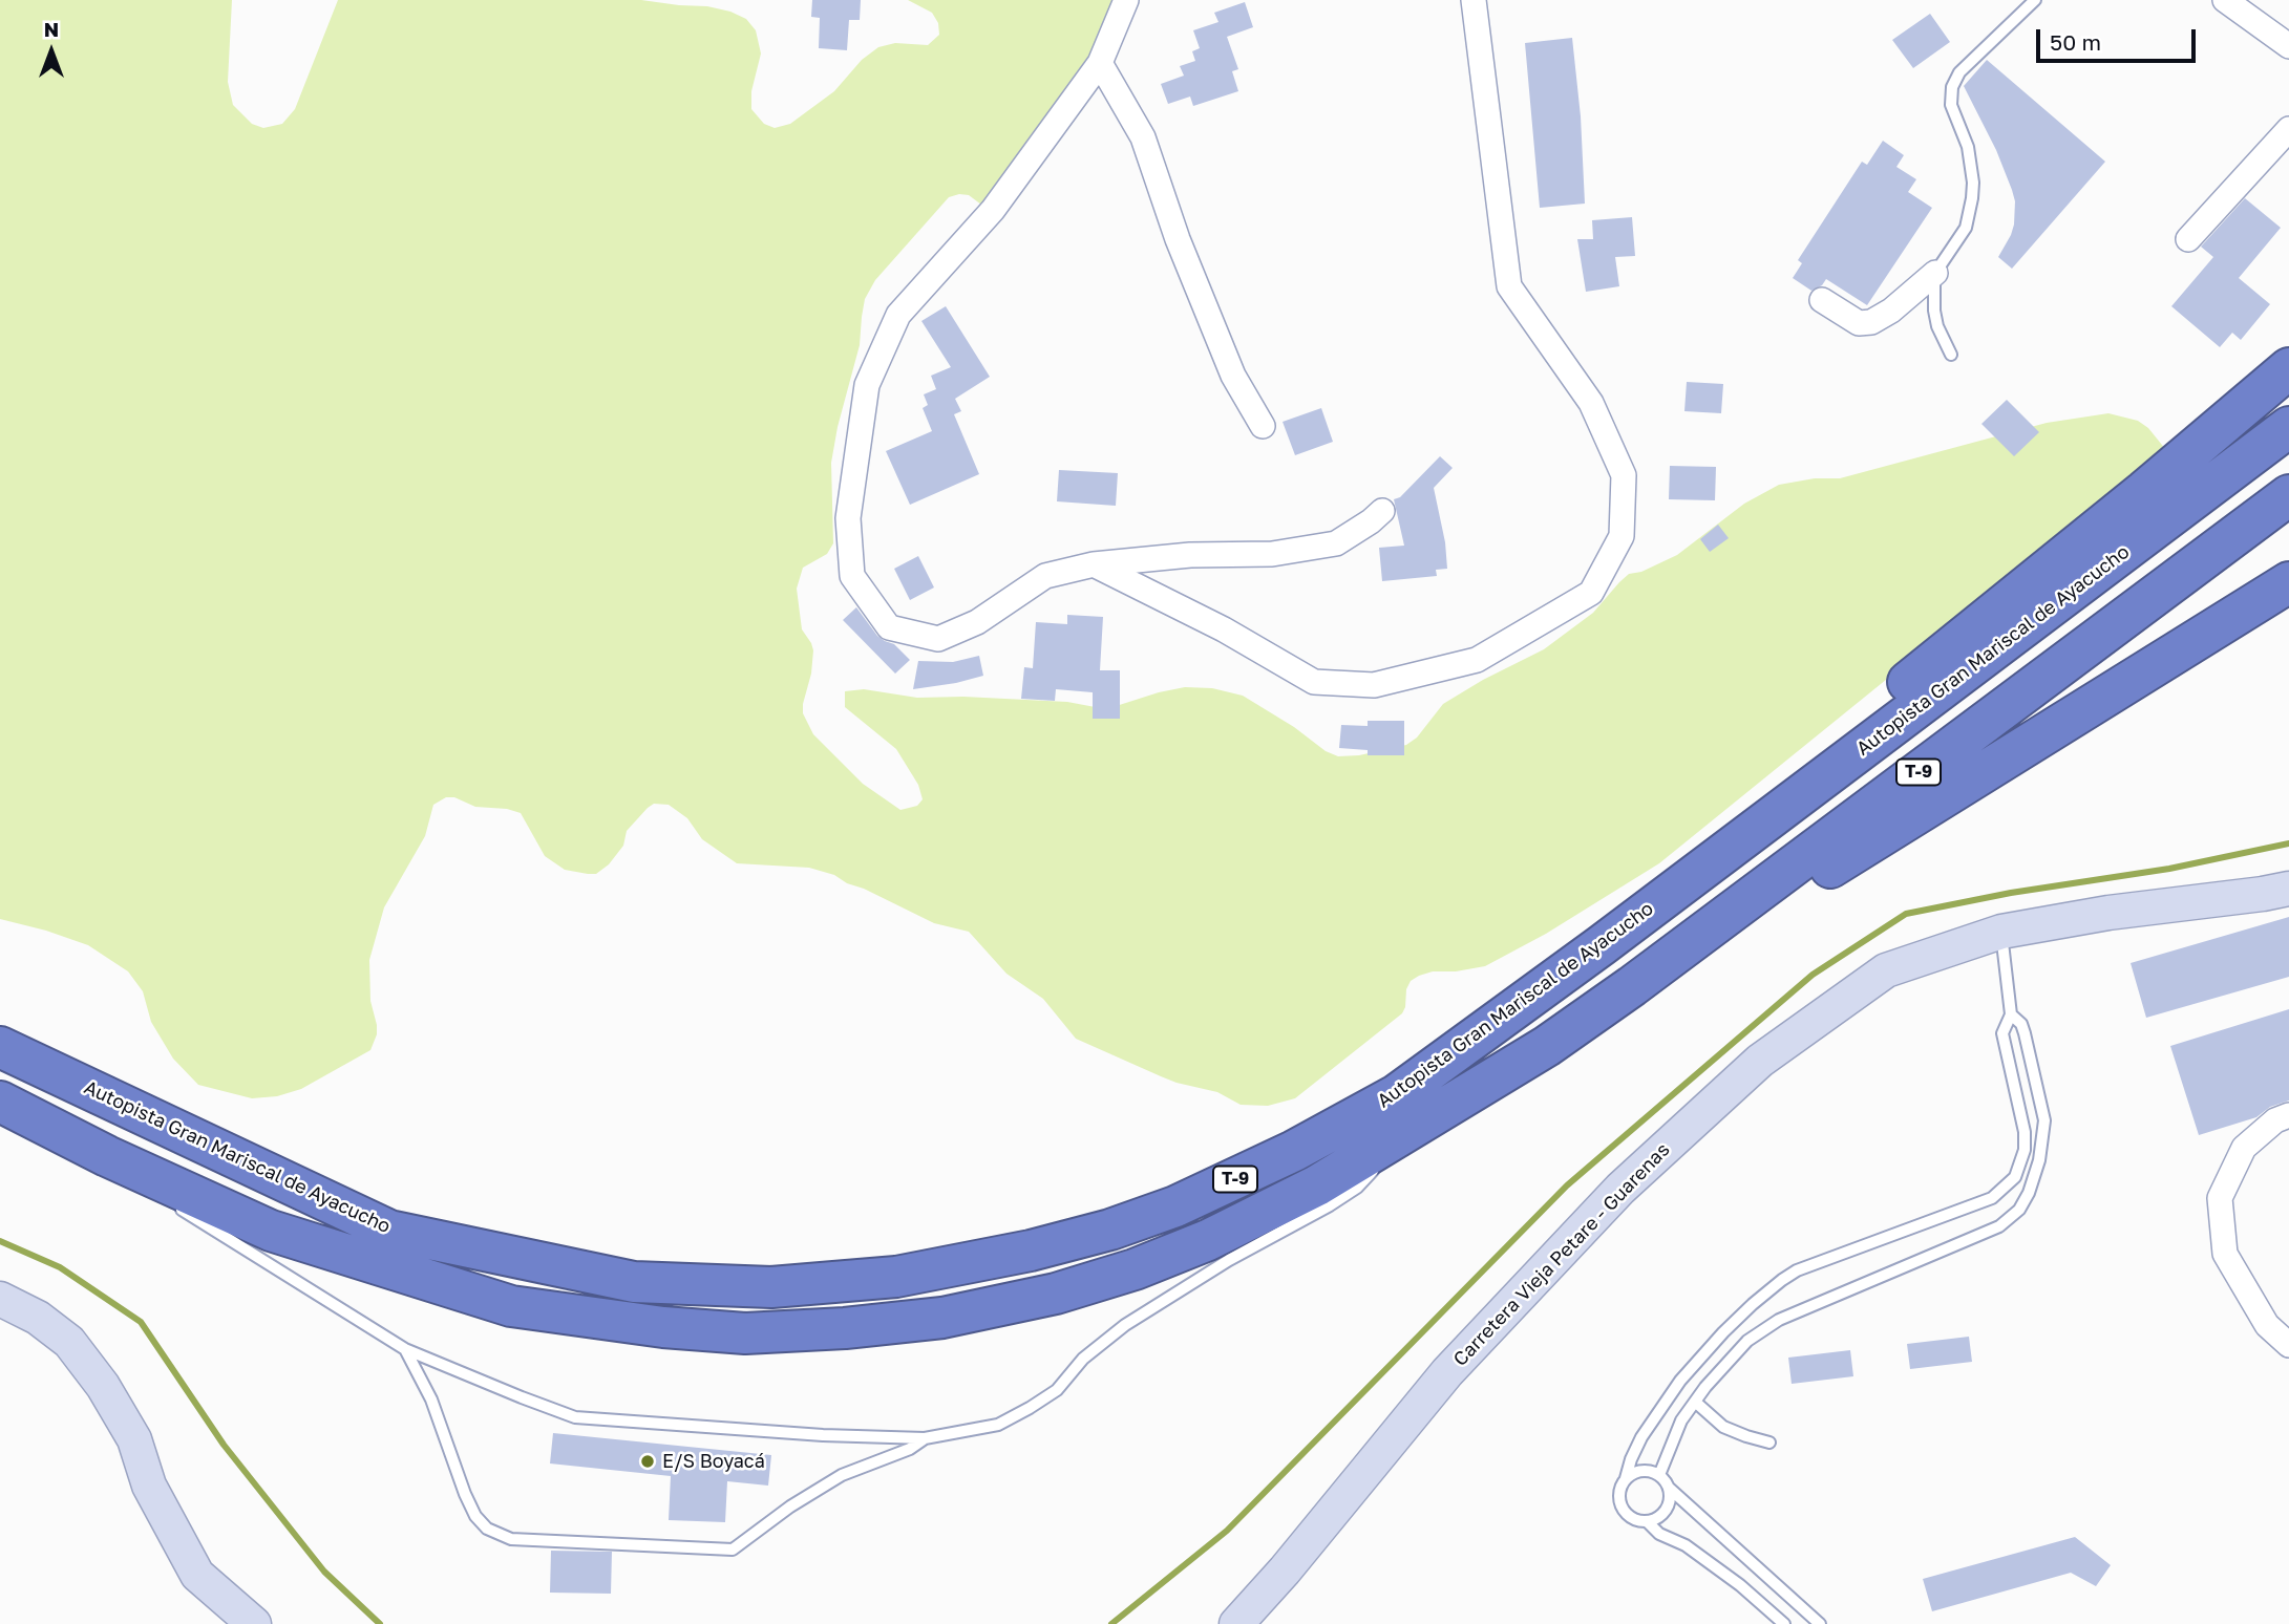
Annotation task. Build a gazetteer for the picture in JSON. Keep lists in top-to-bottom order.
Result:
{
  "streets": {
    "highway": ["Autopista Gran Mariscal de Ayacucho", "T-9"],
    "main road": ["Carretera Vieja Petare - Guarenas"]
  },
  "places": ["E/S Boyacá"],
  "scale_bar": "50 m",
  "north": "top"
}
